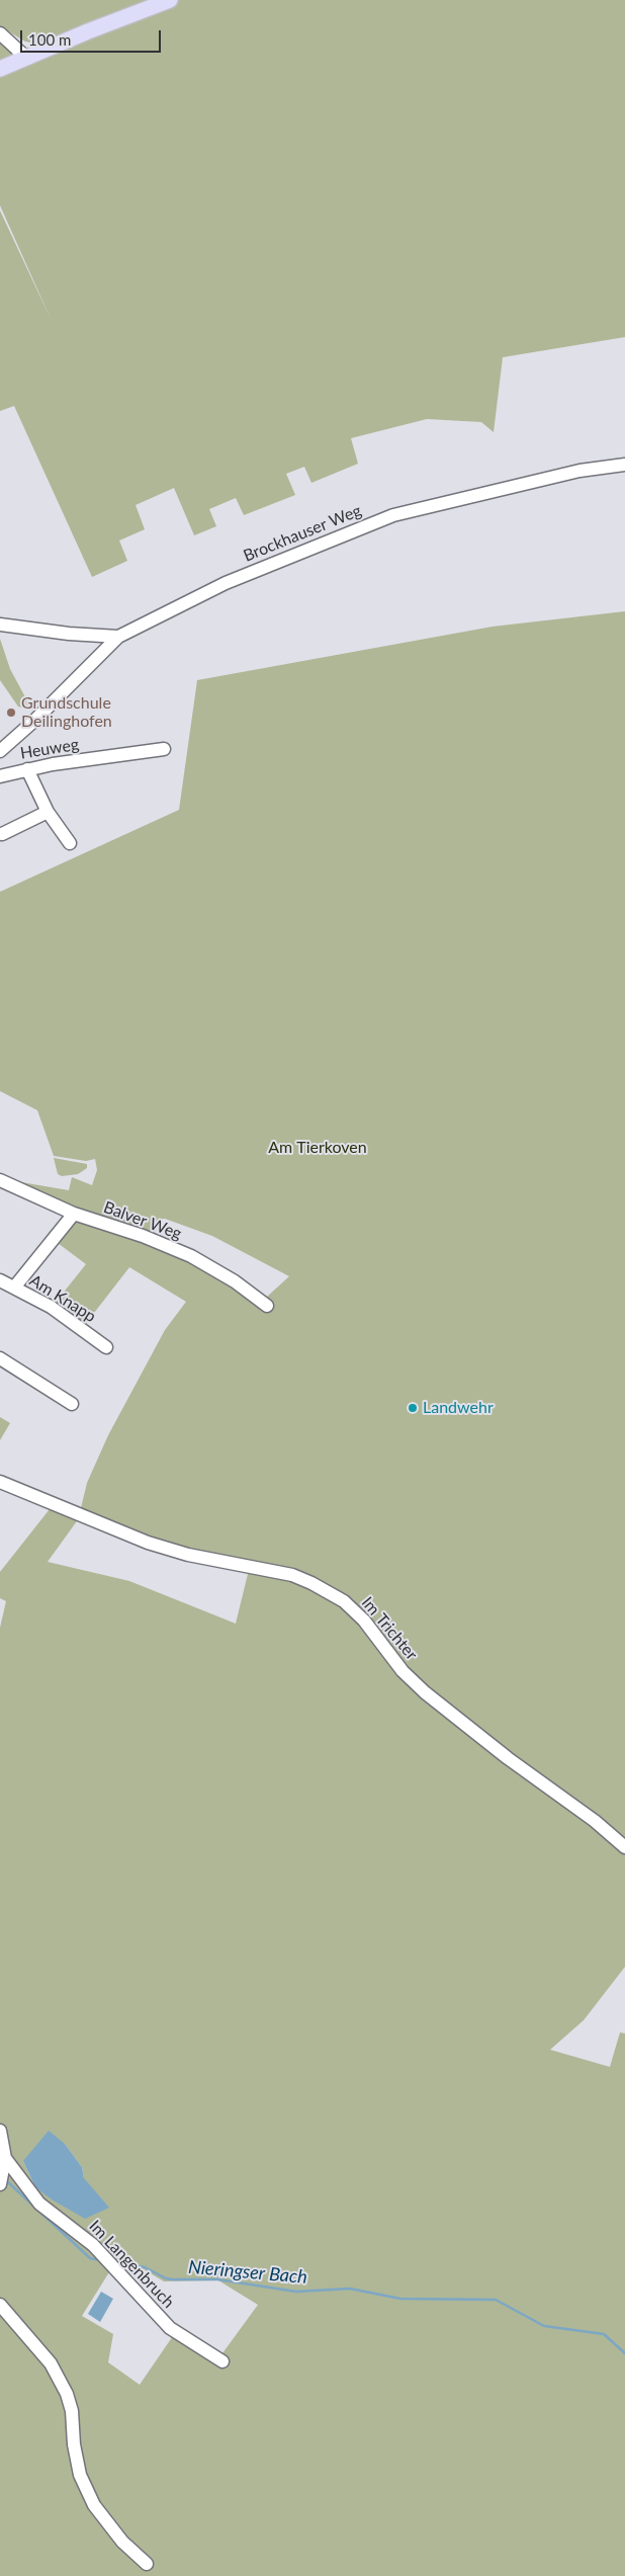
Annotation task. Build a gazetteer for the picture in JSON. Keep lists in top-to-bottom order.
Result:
{
  "streets": {
    "street": [
      "Brockhauser Weg",
      "Heuweg",
      "Balver Weg",
      "Am Knapp",
      "Im Trichter",
      "Im Langenbruch"
    ]
  },
  "water": ["Nieringser Bach"],
  "parks": ["Am Tierkoven"],
  "places": ["Grundschule Deilinghofen", "Landwehr"],
  "scale_bar": "100 m"
}
